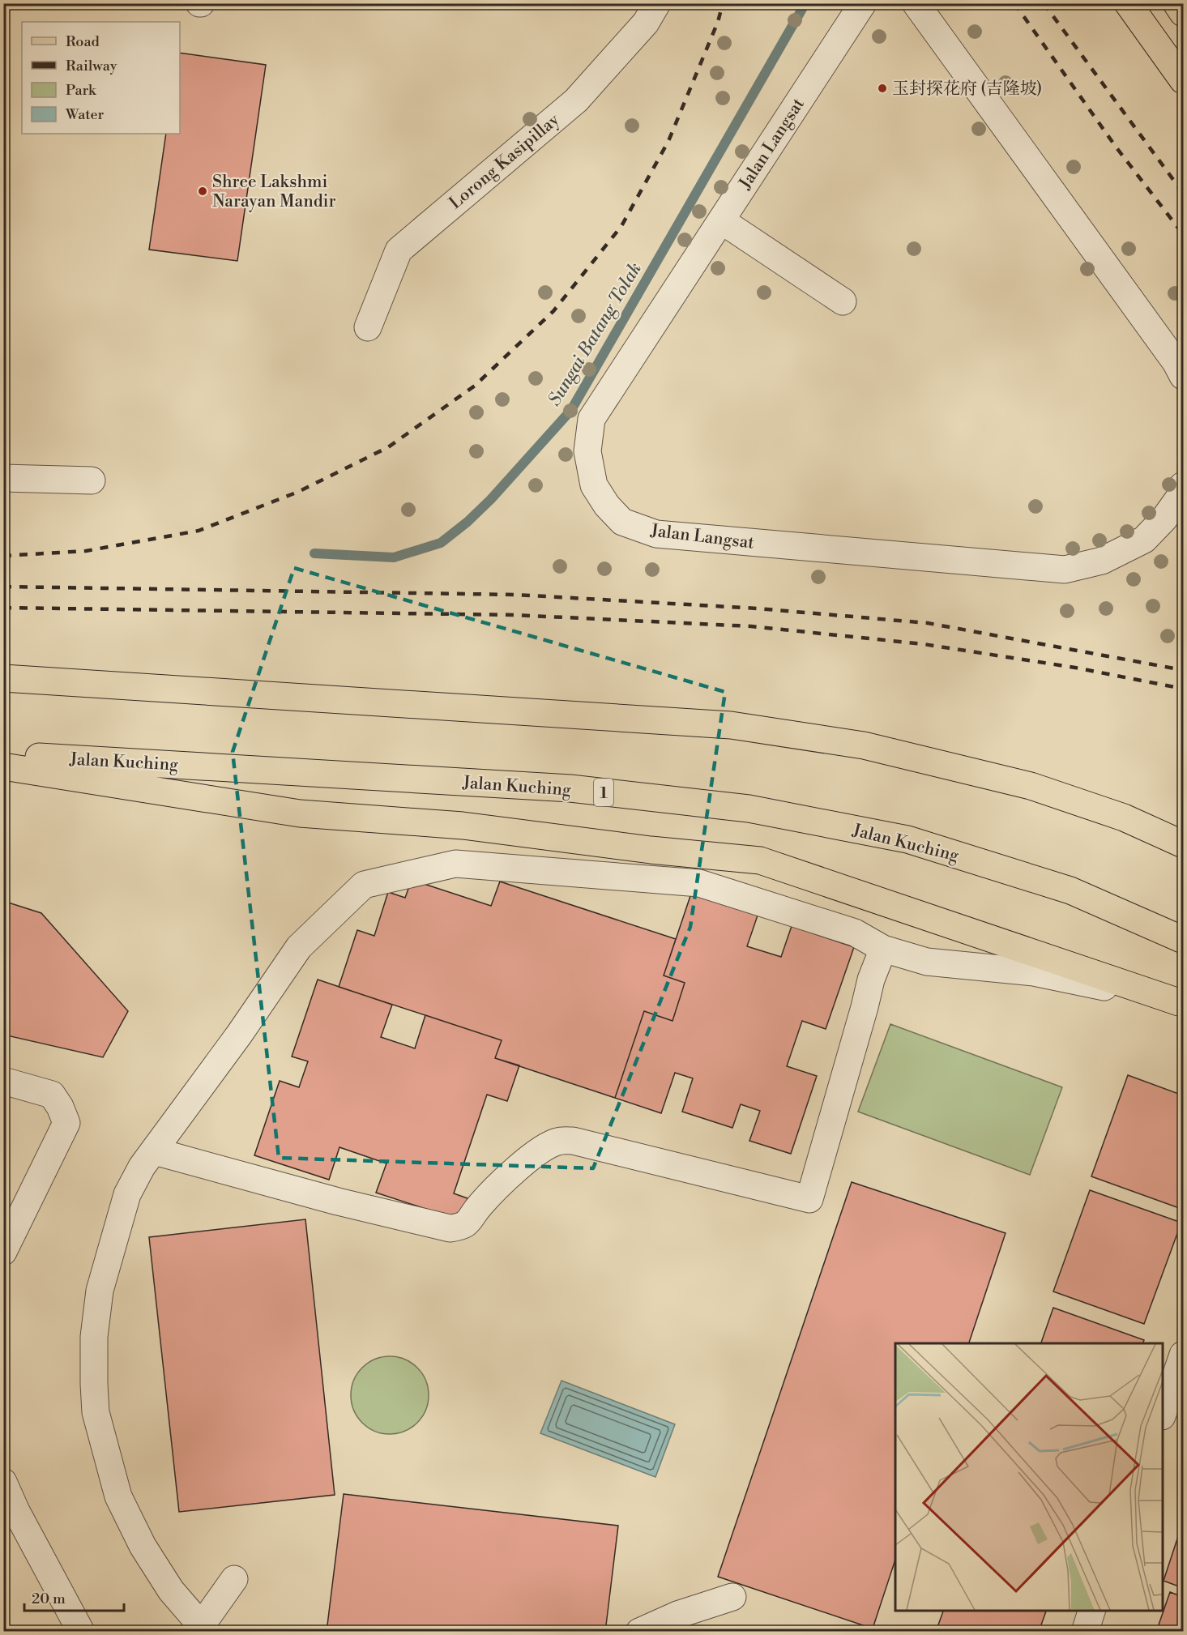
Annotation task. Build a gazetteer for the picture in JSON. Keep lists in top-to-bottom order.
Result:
{
  "streets": {
    "main road": ["Jalan Kuching", "1"],
    "street": ["Jalan Langsat", "Lorong Kasipillay"]
  },
  "water": ["Sungai Batang Tolak"],
  "places": ["玉封探花府 (吉隆坡)", "Shree Lakshmi Narayan Mandir"],
  "legend": [
    "Road",
    "Railway",
    "Park",
    "Water"
  ],
  "scale_bar": "20 m"
}
